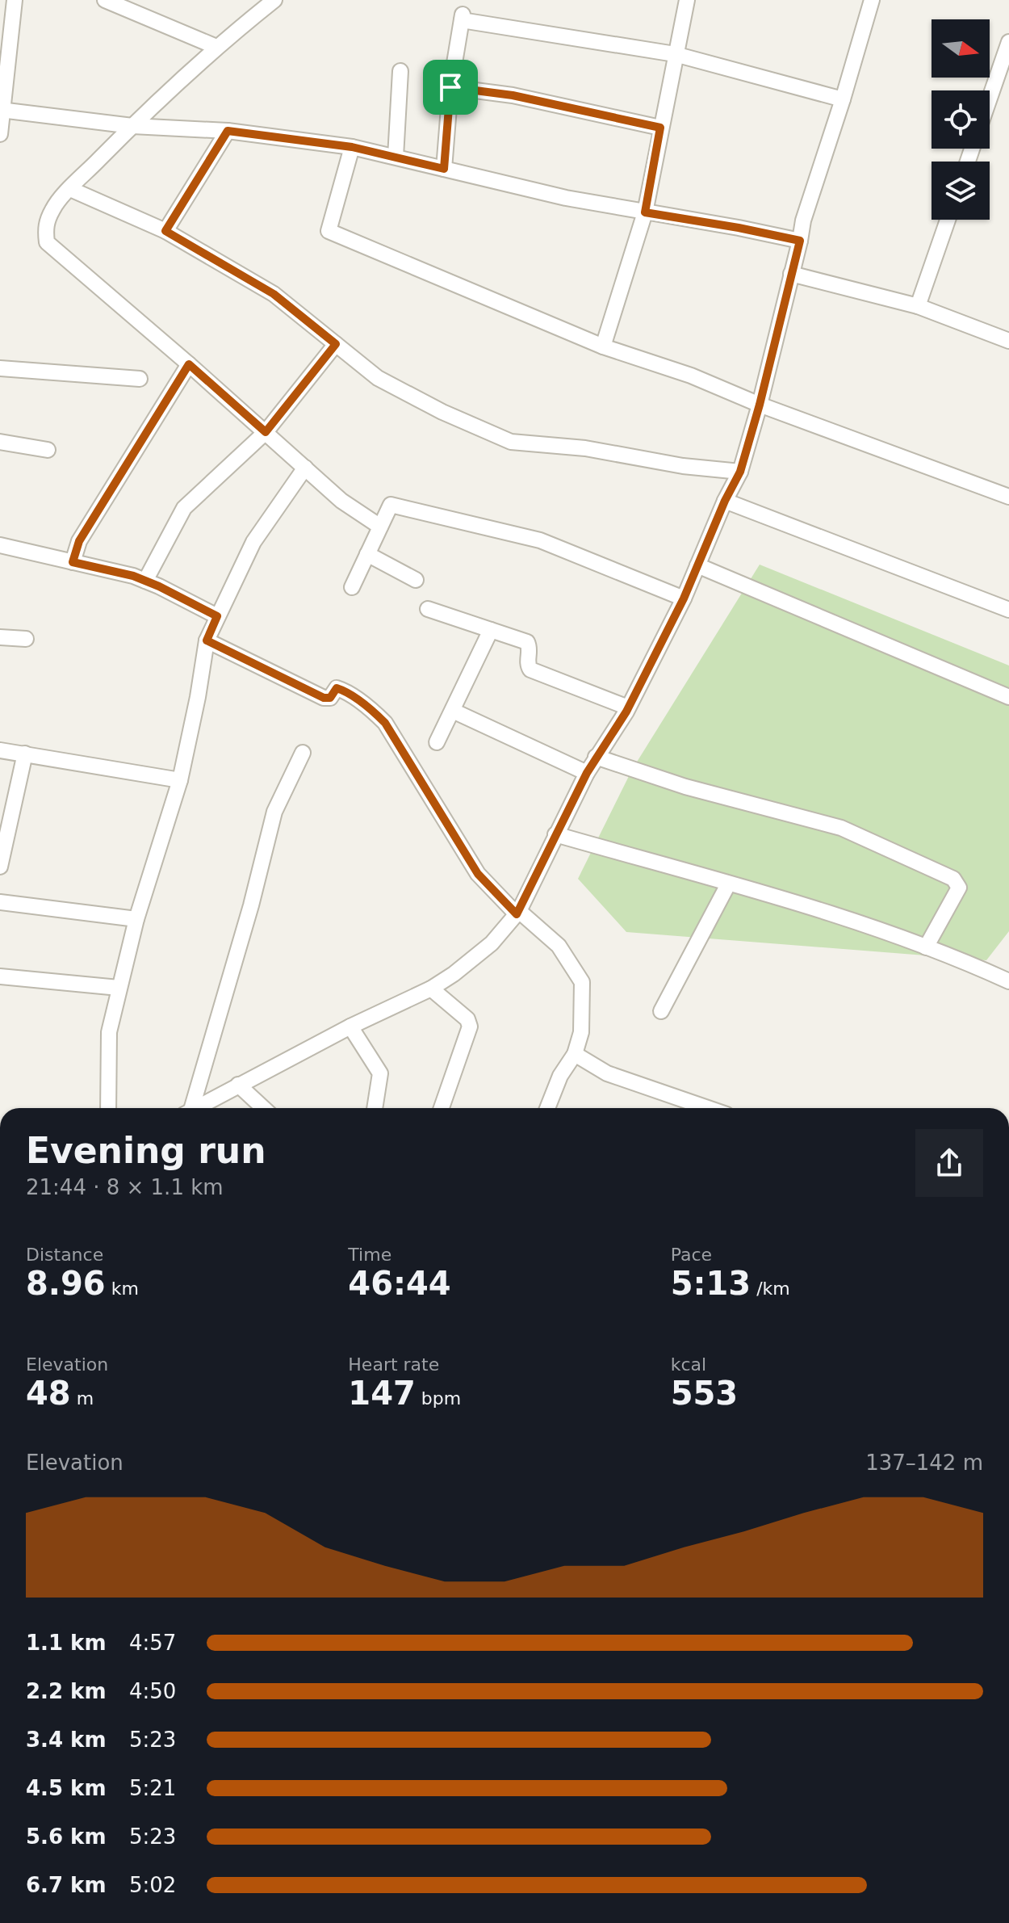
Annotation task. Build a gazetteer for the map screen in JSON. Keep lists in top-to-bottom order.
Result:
{
  "north": "right",
  "page": {
    "heading": ["Evening run", "21:44 · 8 × 1.1 km"],
    "stats": [
      ["Distance", "8.96 km"],
      ["Time", "46:44"],
      ["Pace", "5:13 /km"],
      ["Elevation", "48 m"],
      ["Heart rate", "147 bpm"],
      ["kcal", "553"]
    ],
    "chart": ["Elevation", "137–142 m"],
    "list": [
      {
        "name": "1.1 km",
        "note": "4:57"
      },
      {
        "name": "2.2 km",
        "note": "4:50"
      },
      {
        "name": "3.4 km",
        "note": "5:23"
      },
      {
        "name": "4.5 km",
        "note": "5:21"
      },
      {
        "name": "5.6 km",
        "note": "5:23"
      },
      {
        "name": "6.7 km",
        "note": "5:02"
      }
    ]
  }
}
